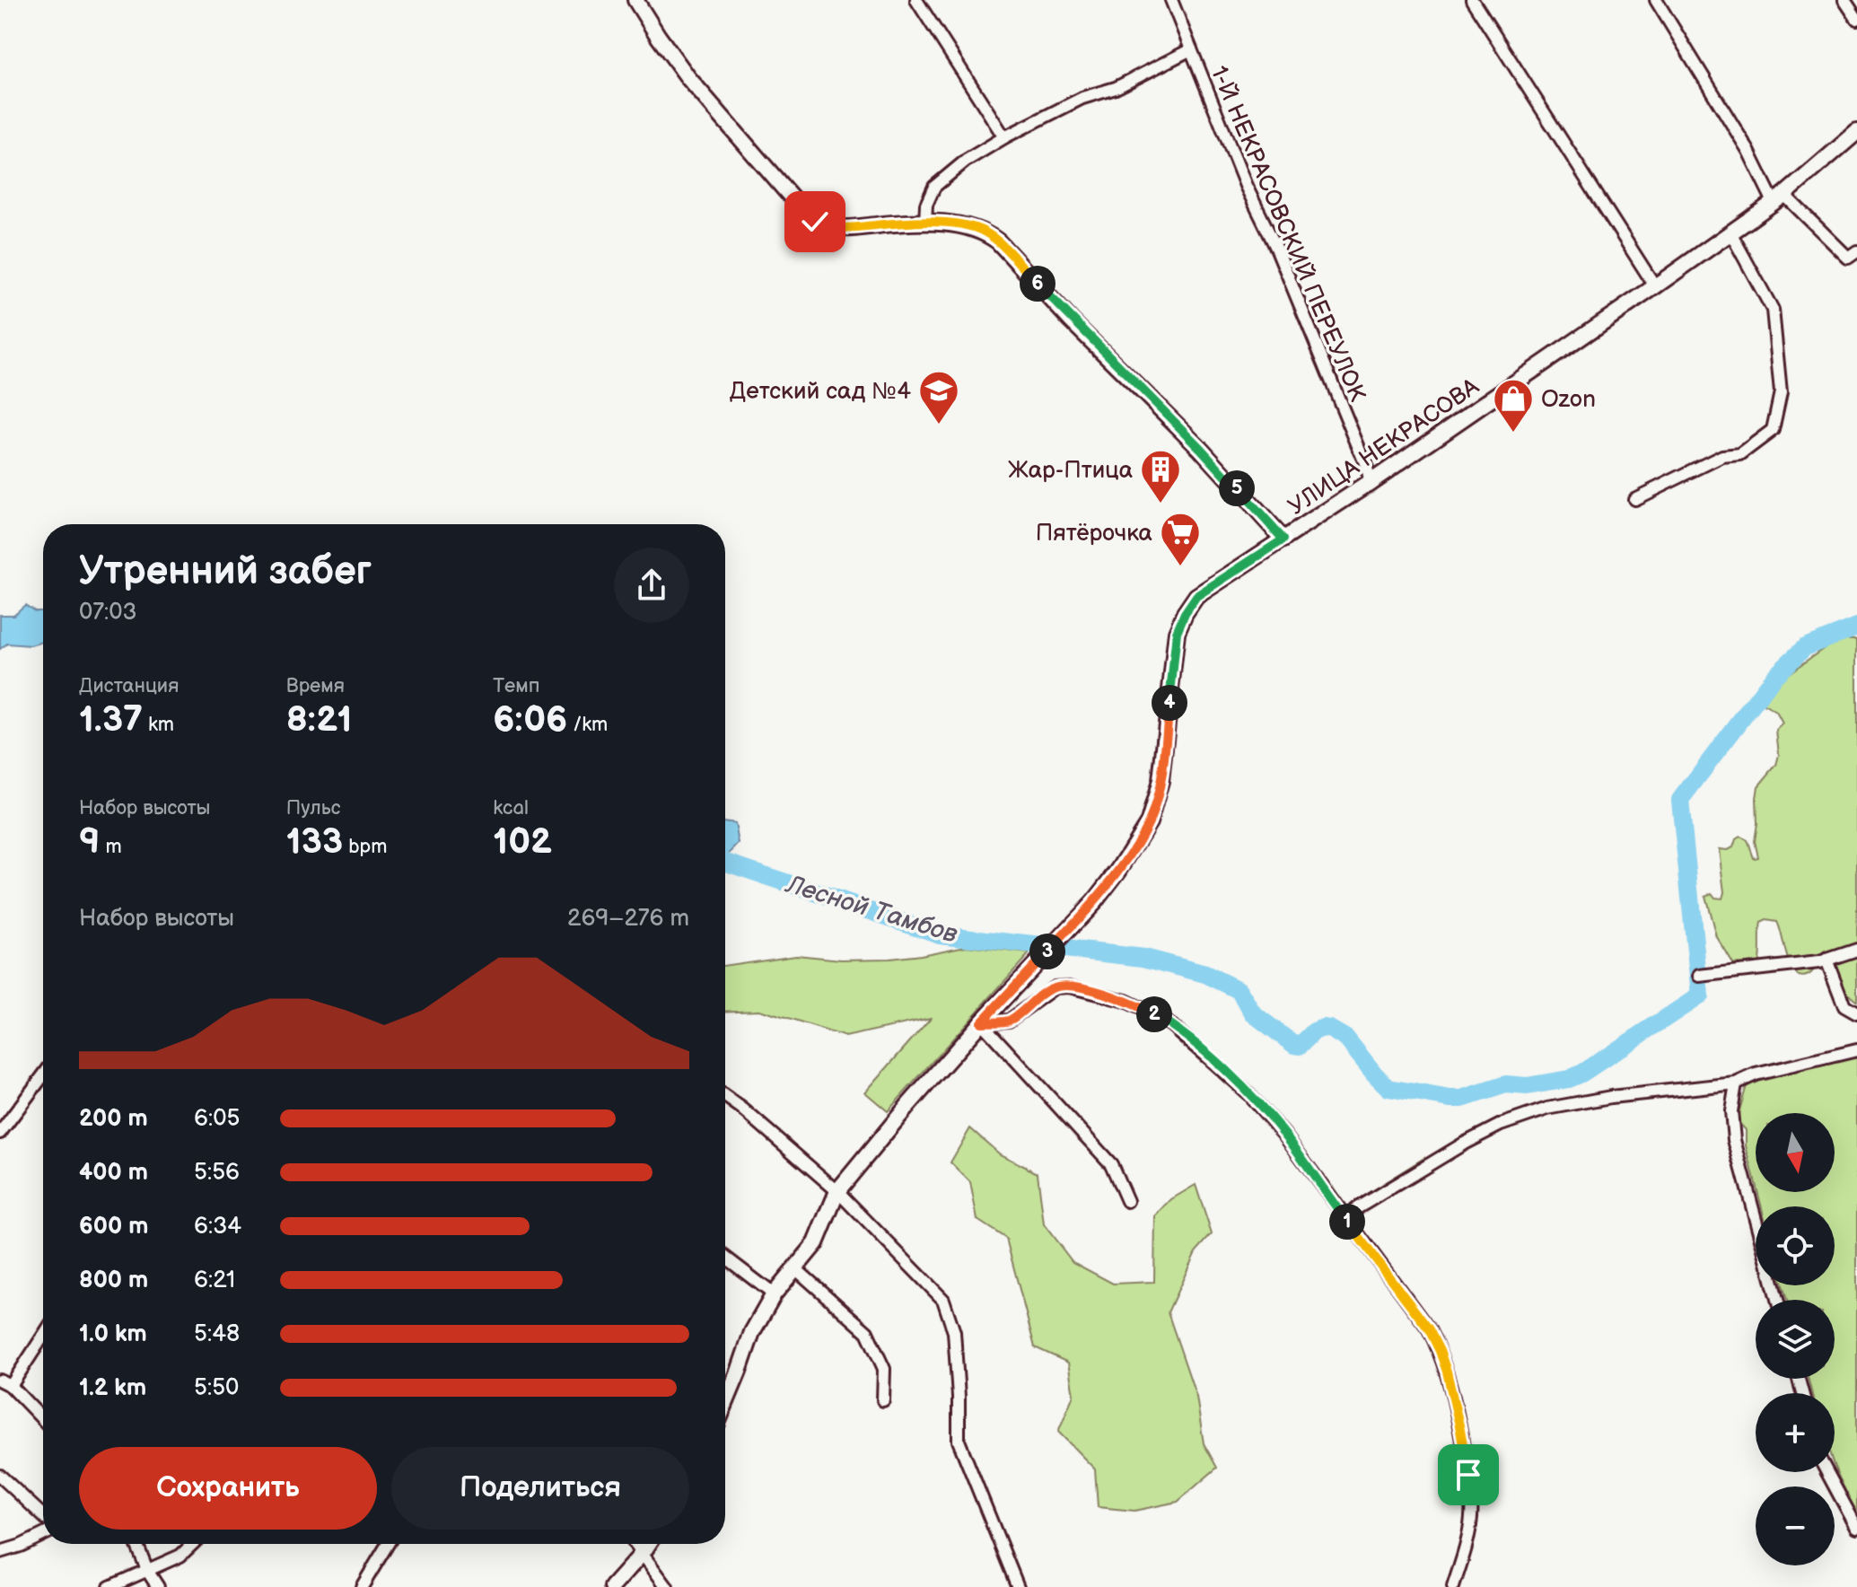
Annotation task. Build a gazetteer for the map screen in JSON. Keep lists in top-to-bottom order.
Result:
{
  "streets": {
    "street": ["1-Й НЕКРАСОВСКИЙ ПЕРЕУЛОК", "УЛИЦА НЕКРАСОВА"]
  },
  "crossings": [
    ["1-Й НЕКРАСОВСКИЙ ПЕРЕУЛОК", "УЛИЦА НЕКРАСОВА"]
  ],
  "water": ["Лесной Тамбов"],
  "places": {
    "school or university": ["Детский сад №4"],
    "shop": ["Ozon"],
    "building": ["Жар-Птица"],
    "supermarket": ["Пятёрочка"]
  },
  "north": "bottom",
  "page": {
    "pins": [
      "6",
      "5",
      "4",
      "3",
      "2",
      "1"
    ],
    "heading": ["Утренний забег", "07:03"],
    "stats": [
      ["Дистанция", "1.37 km"],
      ["Время", "8:21"],
      ["Темп", "6:06 /km"],
      ["Набор высоты", "9 m"],
      ["Пульс", "133 bpm"],
      ["kcal", "102"]
    ],
    "chart": ["Набор высоты", "269–276 m"],
    "list": [
      {
        "name": "200 m",
        "note": "6:05"
      },
      {
        "name": "400 m",
        "note": "5:56"
      },
      {
        "name": "600 m",
        "note": "6:34"
      },
      {
        "name": "800 m",
        "note": "6:21"
      },
      {
        "name": "1.0 km",
        "note": "5:48"
      },
      {
        "name": "1.2 km",
        "note": "5:50"
      }
    ],
    "map_buttons": ["+", "−"],
    "buttons": ["Сохранить", "Поделиться"]
  }
}
